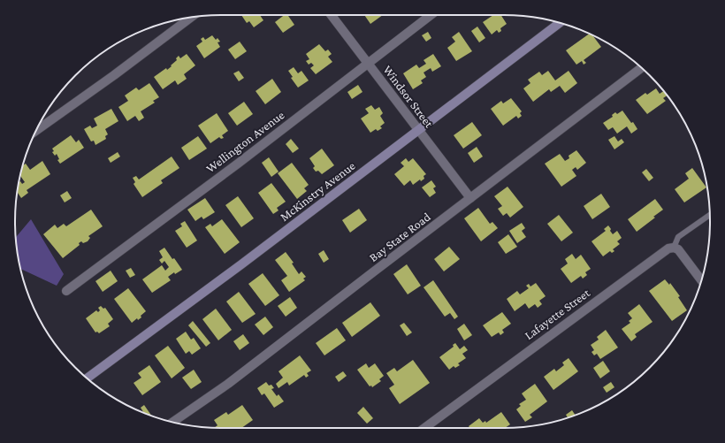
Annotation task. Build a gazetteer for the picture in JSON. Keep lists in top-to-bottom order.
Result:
{
  "streets": {
    "street": [
      "Windsor Street",
      "Wellington Avenue",
      "McKinstry Avenue",
      "Bay State Road",
      "Lafayette Street"
    ]
  },
  "crossings": [
    ["Windsor Street", "Wellington Avenue"],
    ["Windsor Street", "McKinstry Avenue"],
    ["Windsor Street", "Bay State Road"]
  ]
}
